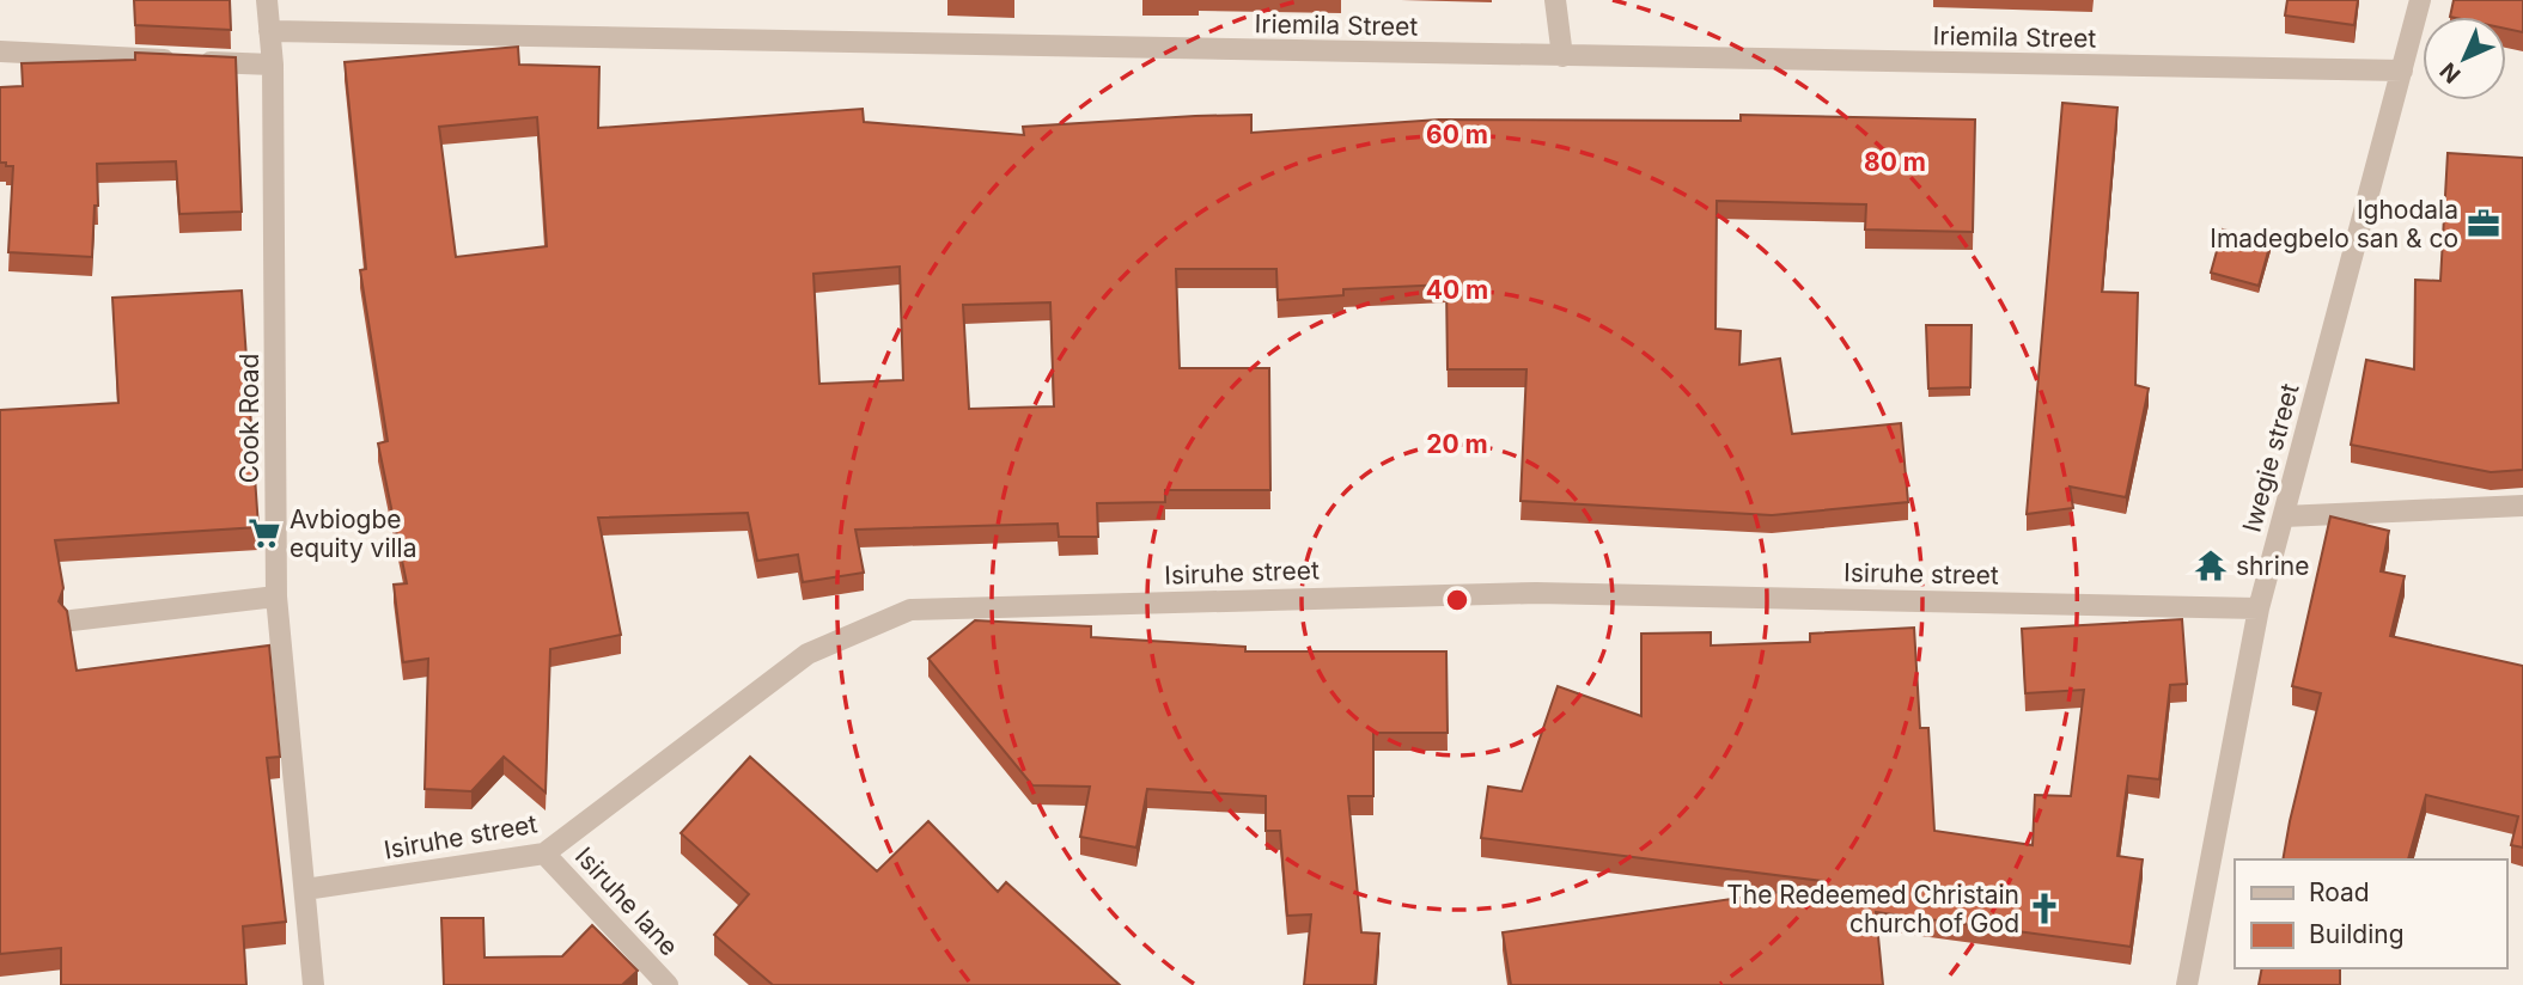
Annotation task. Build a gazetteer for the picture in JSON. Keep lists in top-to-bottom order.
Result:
{
  "streets": {
    "street": [
      "Iriemila Street",
      "Cook Road",
      "Iwegie street",
      "Isiruhe street",
      "Isiruhe lane"
    ]
  },
  "crossings": [
    ["Iriemila Street", "Cook Road"],
    ["Iriemila Street", "Iwegie street"],
    ["Cook Road", "Isiruhe street"],
    ["Iwegie street", "Isiruhe street"],
    ["Isiruhe street", "Isiruhe lane"]
  ],
  "places": {
    "office": ["Ighodala Imadegbelo san & co"],
    "supermarket": ["Avbiogbe equity villa"],
    "temple": ["shrine"],
    "church": ["The Redeemed Christain church of God"]
  },
  "legend": ["Road", "Building"],
  "north": "bottom left",
  "rings": [
    "60 m",
    "80 m",
    "40 m",
    "20 m"
  ]
}
